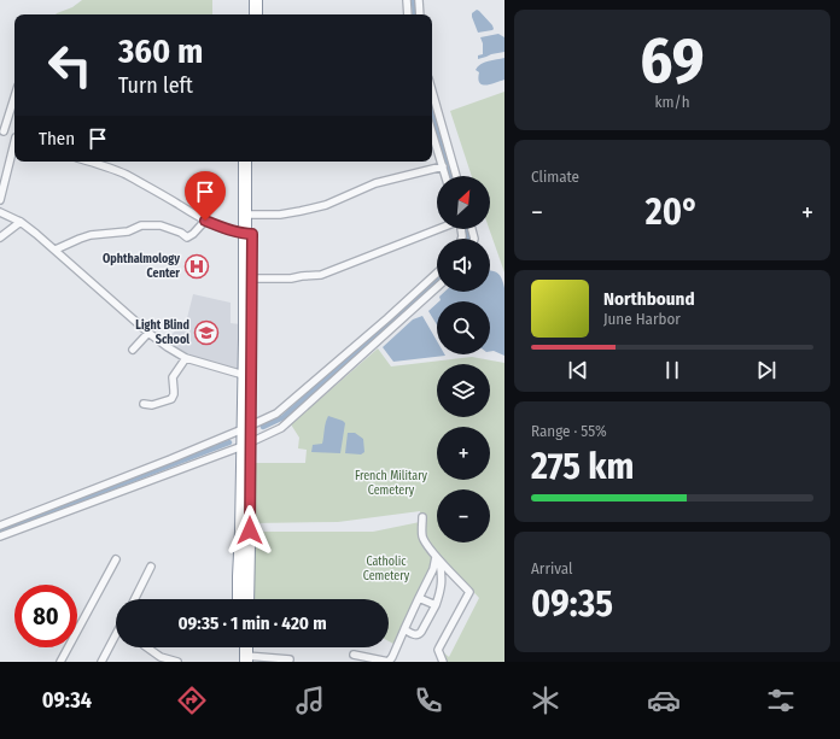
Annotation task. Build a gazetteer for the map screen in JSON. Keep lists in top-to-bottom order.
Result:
{
  "parks": ["French Military Cemetery", "Catholic Cemetery"],
  "places": {
    "hospital": ["Ophthalmology Center"],
    "school or university": ["Light Blind School"]
  },
  "north": "top right",
  "page": {
    "tile": [
      ["69", "km/h"],
      "Climate",
      ["Range · 55%", "275 km"],
      ["Arrival", "09:35"]
    ],
    "turn": ["360 m", "Turn left"],
    "then": "Then",
    "map_buttons": ["+", "−"],
    "heat": ["−", "20°", "+"],
    "song": ["Northbound", "June Harbor"],
    "limit": "80",
    "trip": "09:35 · 1 min · 420 m",
    "tabs": "09:34"
  }
}
